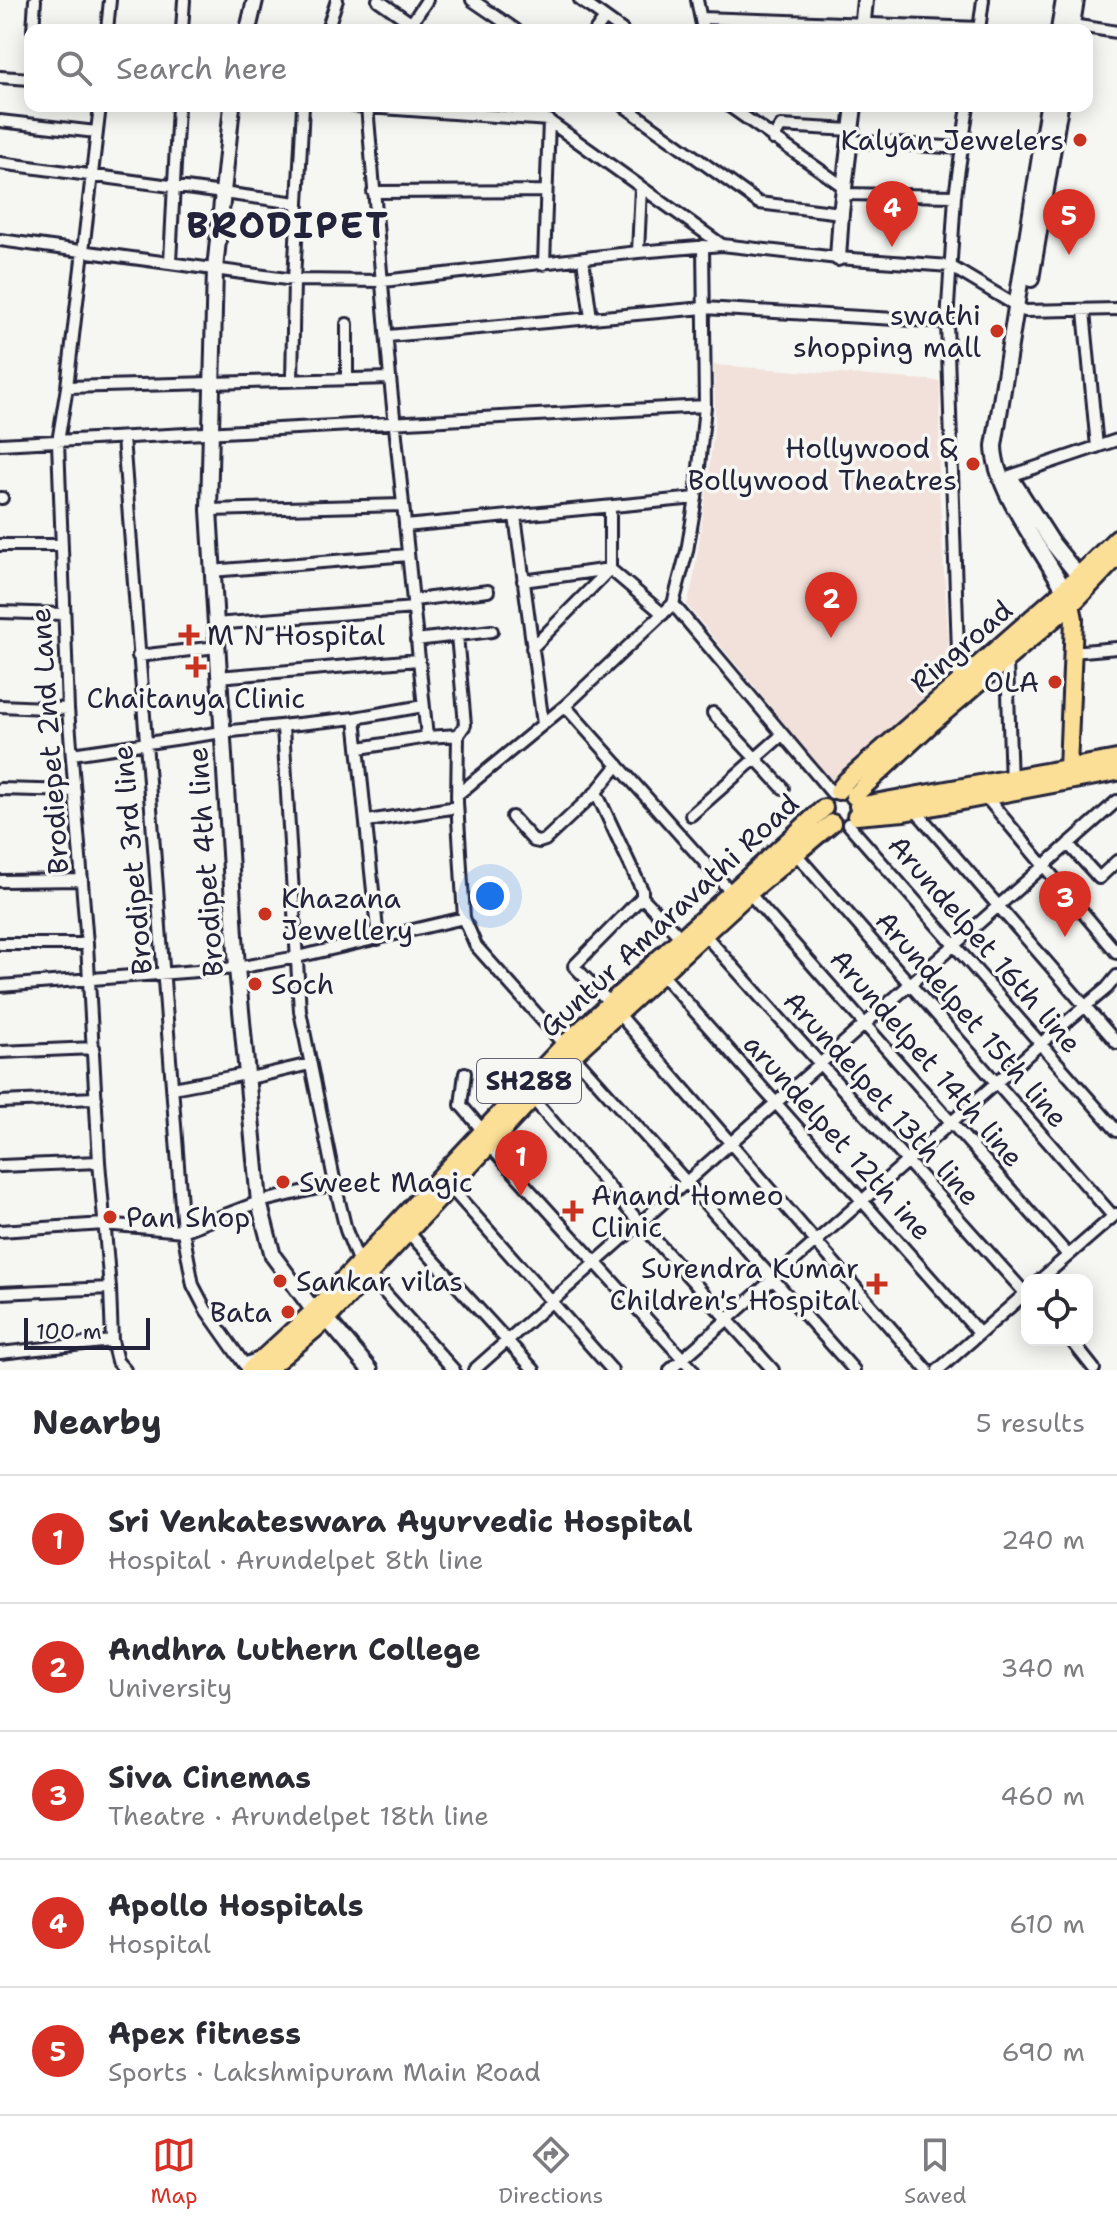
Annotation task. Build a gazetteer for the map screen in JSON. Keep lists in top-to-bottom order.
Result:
{
  "streets": {
    "main road": ["Ringroad", "Guntur Amaravathi Road", "SH288"],
    "street": [
      "Brodiepet 2nd Lane",
      "Brodipet 3rd line",
      "Brodipet 4th line",
      "Arundelpet 16th line",
      "Arundelpet 15th line",
      "Arundelpet 14th line",
      "Arundelpet 13th line",
      "arundelpet 12th ine"
    ]
  },
  "crossings": [
    ["Ringroad", "Guntur Amaravathi Road"],
    ["Ringroad", "Arundelpet 16th line"],
    ["Ringroad", "SH288"],
    ["Brodipet 3rd line", "Guntur Amaravathi Road"],
    ["Brodipet 4th line", "Guntur Amaravathi Road"],
    ["Guntur Amaravathi Road", "Arundelpet 16th line"],
    ["Guntur Amaravathi Road", "SH288"],
    ["Guntur Amaravathi Road", "arundelpet 12th ine"],
    ["Arundelpet 16th line", "SH288"],
    ["Arundelpet 15th line", "SH288"],
    ["Arundelpet 14th line", "SH288"],
    ["SH288", "Arundelpet 13th line"],
    ["SH288", "arundelpet 12th ine"]
  ],
  "districts": ["BRODIPET"],
  "places": {
    "other": [
      "Kalyan Jewelers",
      "swathi shopping mall",
      "Hollywood & Bollywood Theatres",
      "OLA",
      "Khazana Jewellery",
      "Soch",
      "Sweet Magic",
      "Pan Shop",
      "Sankar vilas",
      "Bata"
    ],
    "health": [
      "M N Hospital",
      "Chaitanya Clinic",
      "Anand Homeo Clinic",
      "Surendra Kumar Children's Hospital"
    ]
  },
  "scale_bar": "100 m",
  "page": {
    "search": "Search here",
    "pins": [
      "4",
      "5",
      "2",
      "3",
      "1"
    ],
    "scale": "100 m",
    "heading": ["Nearby", "5 results"],
    "list": [
      {
        "mark": "1",
        "name": "Sri Venkateswara Ayurvedic Hospital",
        "note": "Hospital · Arundelpet 8th line",
        "value": "240 m"
      },
      {
        "mark": "2",
        "name": "Andhra Luthern College",
        "note": "University",
        "value": "340 m"
      },
      {
        "mark": "3",
        "name": "Siva Cinemas",
        "note": "Theatre · Arundelpet 18th line",
        "value": "460 m"
      },
      {
        "mark": "4",
        "name": "Apollo Hospitals",
        "note": "Hospital",
        "value": "610 m"
      },
      {
        "mark": "5",
        "name": "Apex fitness",
        "note": "Sports · Lakshmipuram Main Road",
        "value": "690 m"
      }
    ],
    "nav": ["Map", "Directions", "Saved"]
  }
}
